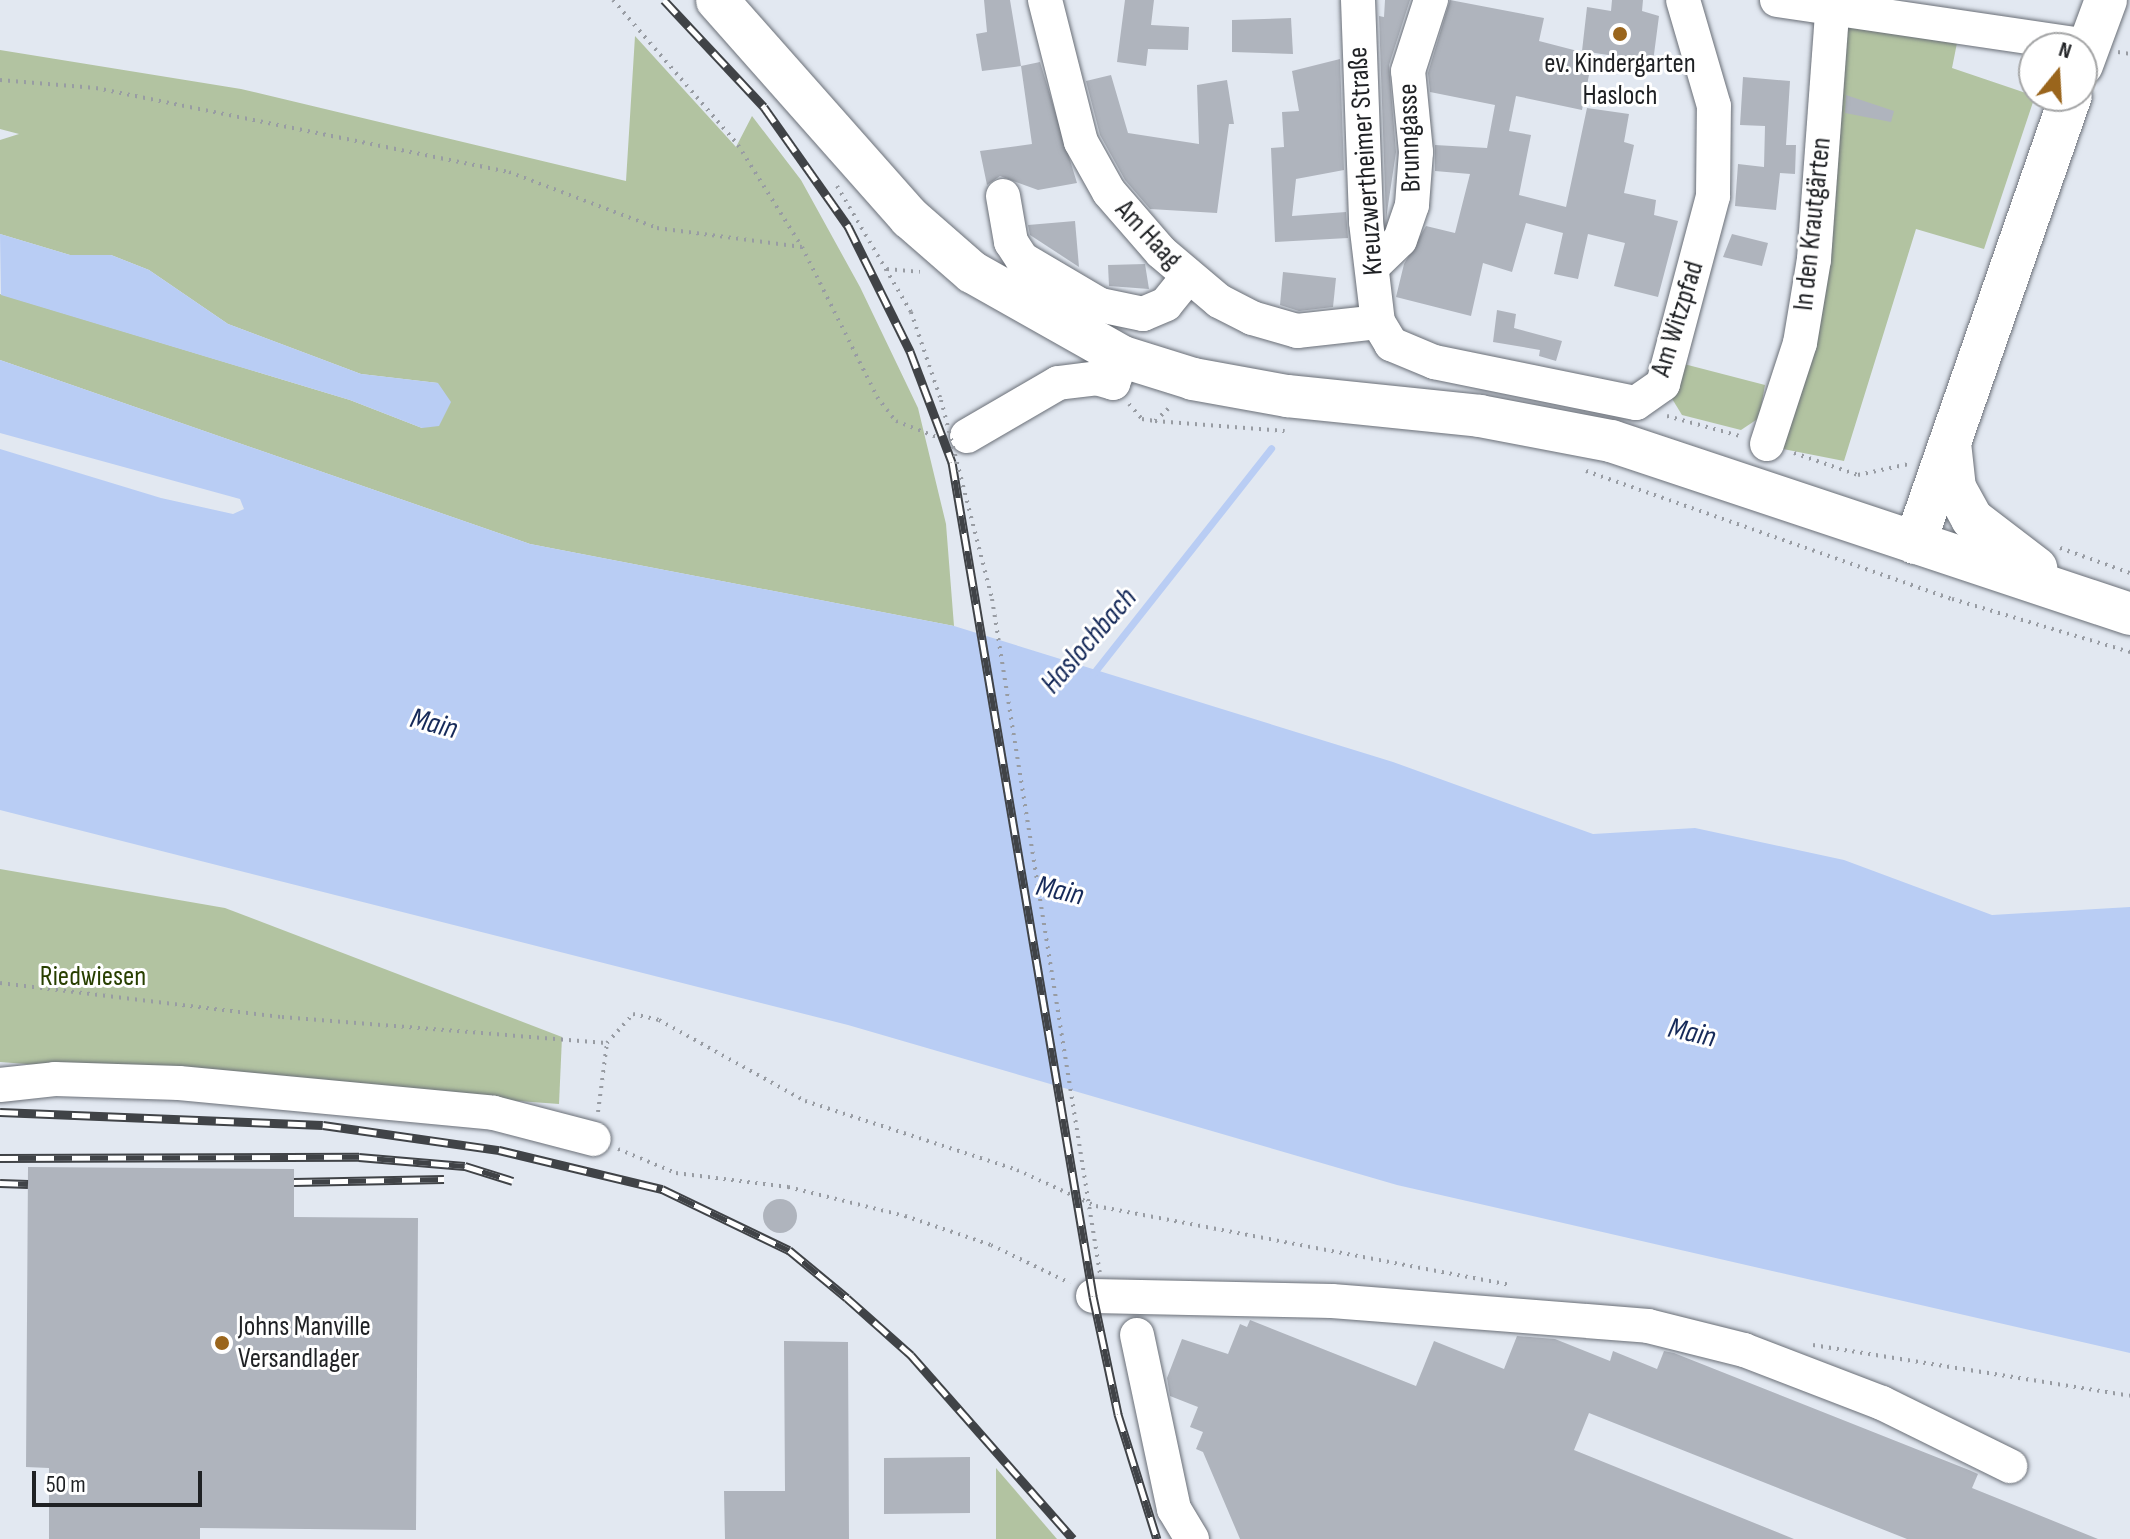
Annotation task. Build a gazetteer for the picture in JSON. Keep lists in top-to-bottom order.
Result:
{
  "streets": {
    "street": [
      "Brunngasse",
      "Kreuzwertheimer Straße",
      "In den Krautgärten",
      "Am Haag",
      "Am Witzpfad"
    ]
  },
  "crossings": [
    ["Brunngasse", "Kreuzwertheimer Straße"],
    ["Kreuzwertheimer Straße", "Am Haag"],
    ["Kreuzwertheimer Straße", "Am Witzpfad"],
    ["Am Haag", "Am Witzpfad"]
  ],
  "water": ["Haslochbach", "Main"],
  "parks": ["Riedwiesen"],
  "places": ["ev. Kindergarten Hasloch", "Johns Manville Versandlager"],
  "scale_bar": "50 m",
  "north": "top"
}
